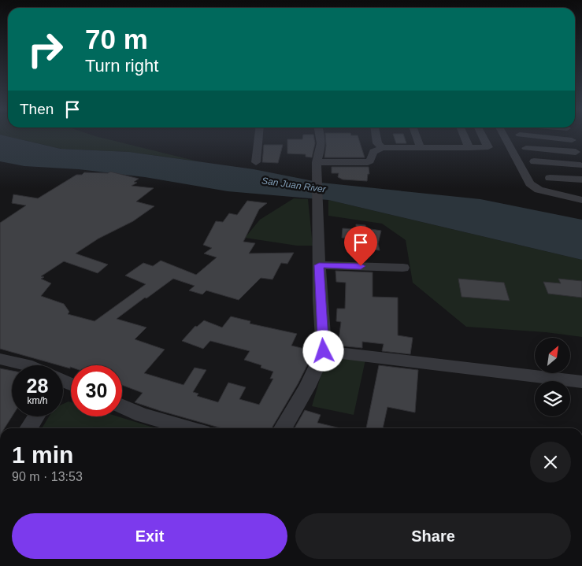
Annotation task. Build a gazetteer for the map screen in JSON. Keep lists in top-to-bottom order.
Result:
{
  "water": ["San Juan River"],
  "north": "top right",
  "page": {
    "turn": ["70 m", "Turn right"],
    "then": "Then",
    "speed": "28 km/h",
    "limit": "30",
    "heading": ["1 min", "90 m · 13:53"],
    "buttons": ["Exit", "Share"]
  }
}
